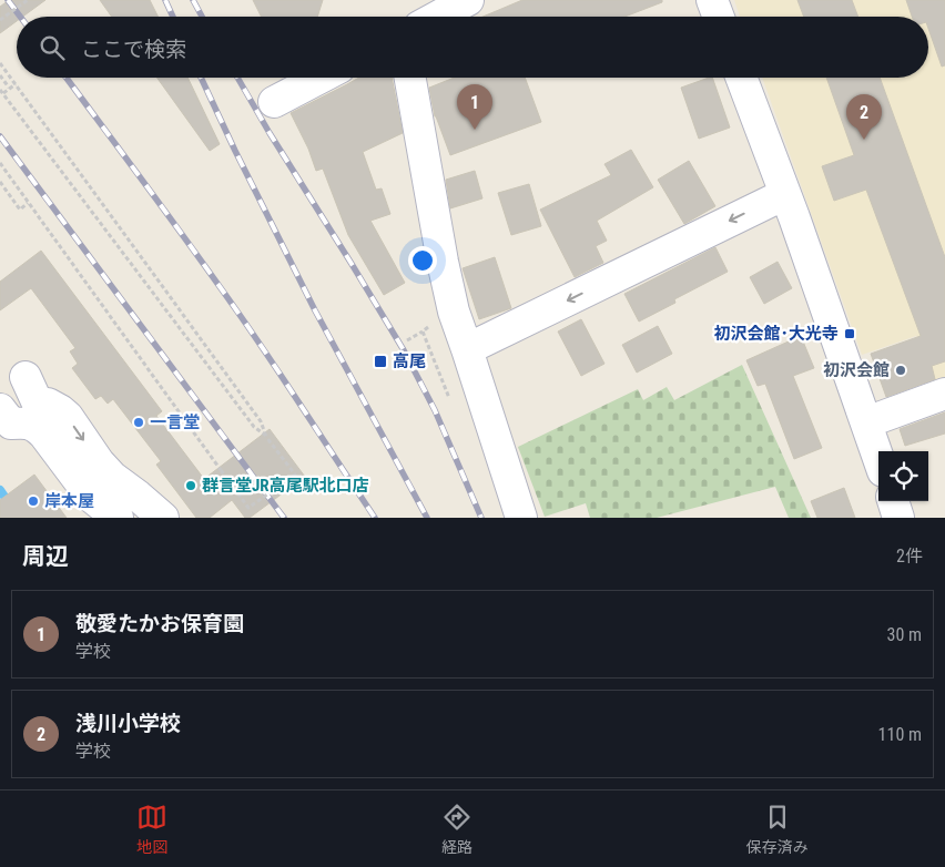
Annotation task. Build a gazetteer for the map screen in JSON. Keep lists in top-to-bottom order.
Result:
{
  "places": {
    "transit": ["初沢会館･大光寺", "高尾"],
    "other": [
      "初沢会館",
      "一言堂",
      "群言堂JR高尾駅北口店",
      "岸本屋"
    ]
  },
  "page": {
    "search": "ここで検索",
    "pins": ["1", "2"],
    "heading": ["周辺", "2件"],
    "list": [
      {
        "mark": "1",
        "name": "敬愛たかお保育園",
        "note": "学校",
        "value": "30 m"
      },
      {
        "mark": "2",
        "name": "浅川小学校",
        "note": "学校",
        "value": "110 m"
      }
    ],
    "nav": ["地図", "経路", "保存済み"]
  }
}
